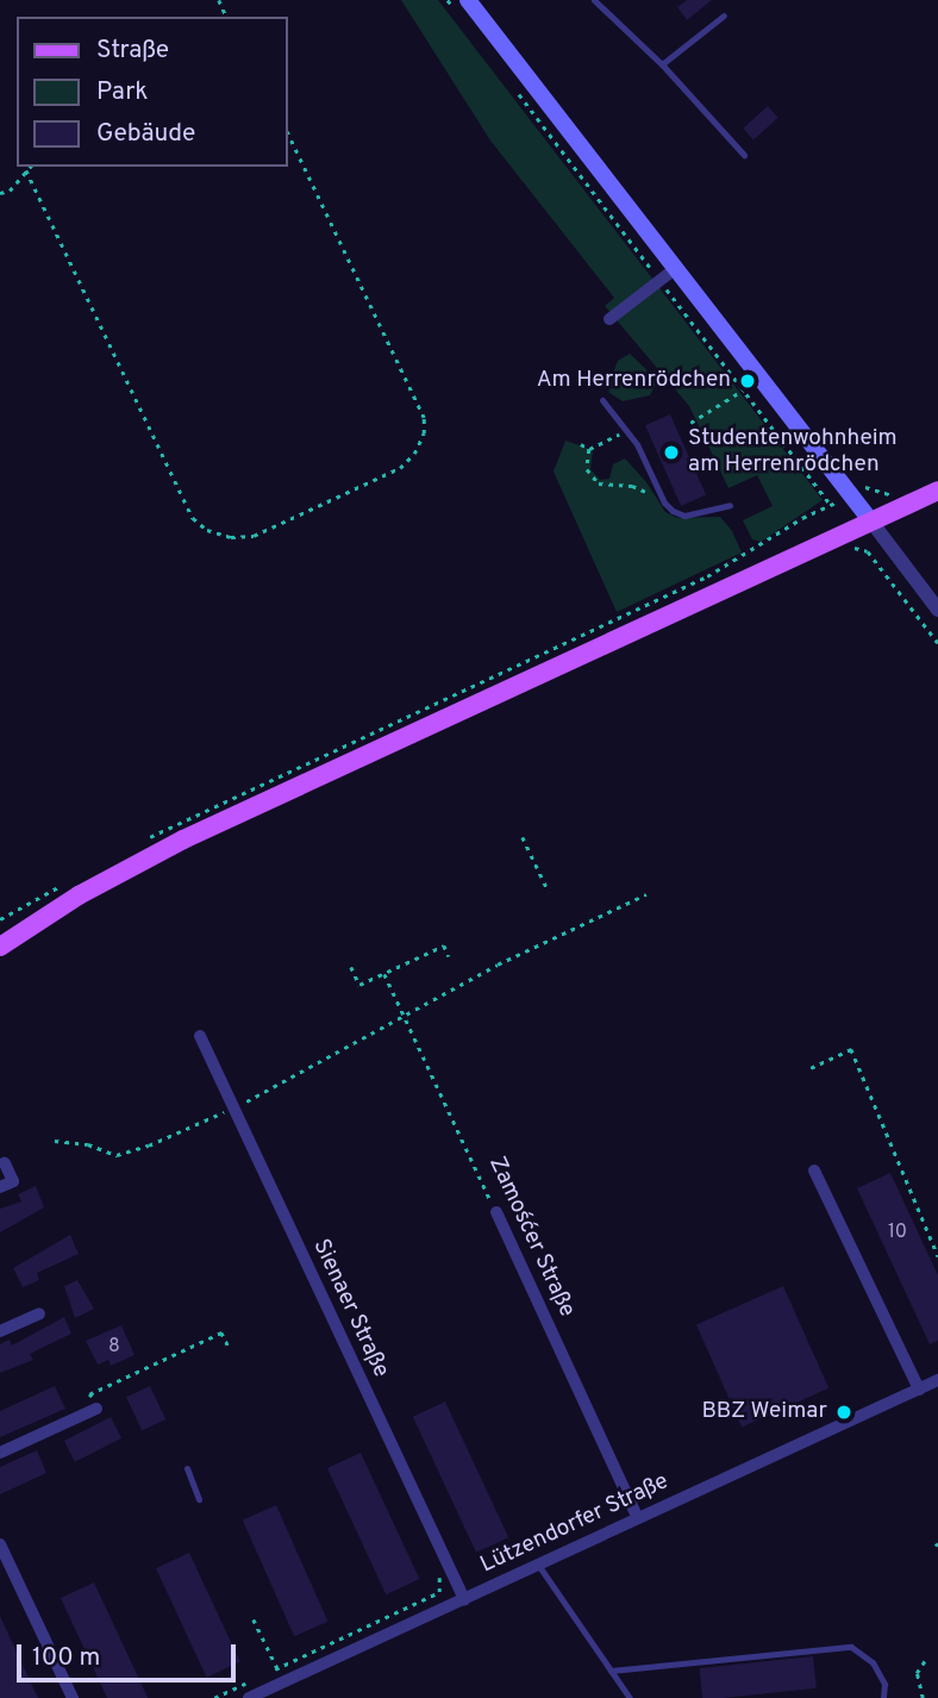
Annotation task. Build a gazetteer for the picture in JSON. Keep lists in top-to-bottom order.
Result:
{
  "streets": {
    "street": ["Zamośćer Straße", "Sienaer Straße", "Lützendorfer Straße"]
  },
  "crossings": [
    ["Zamośćer Straße", "Lützendorfer Straße"],
    ["Sienaer Straße", "Lützendorfer Straße"]
  ],
  "places": ["Am Herrenrödchen", "Studentenwohnheim am Herrenrödchen", "BBZ Weimar"],
  "house_numbers": ["10", "8"],
  "legend": ["Straße", "Park", "Gebäude"],
  "scale_bar": "100 m"
}
